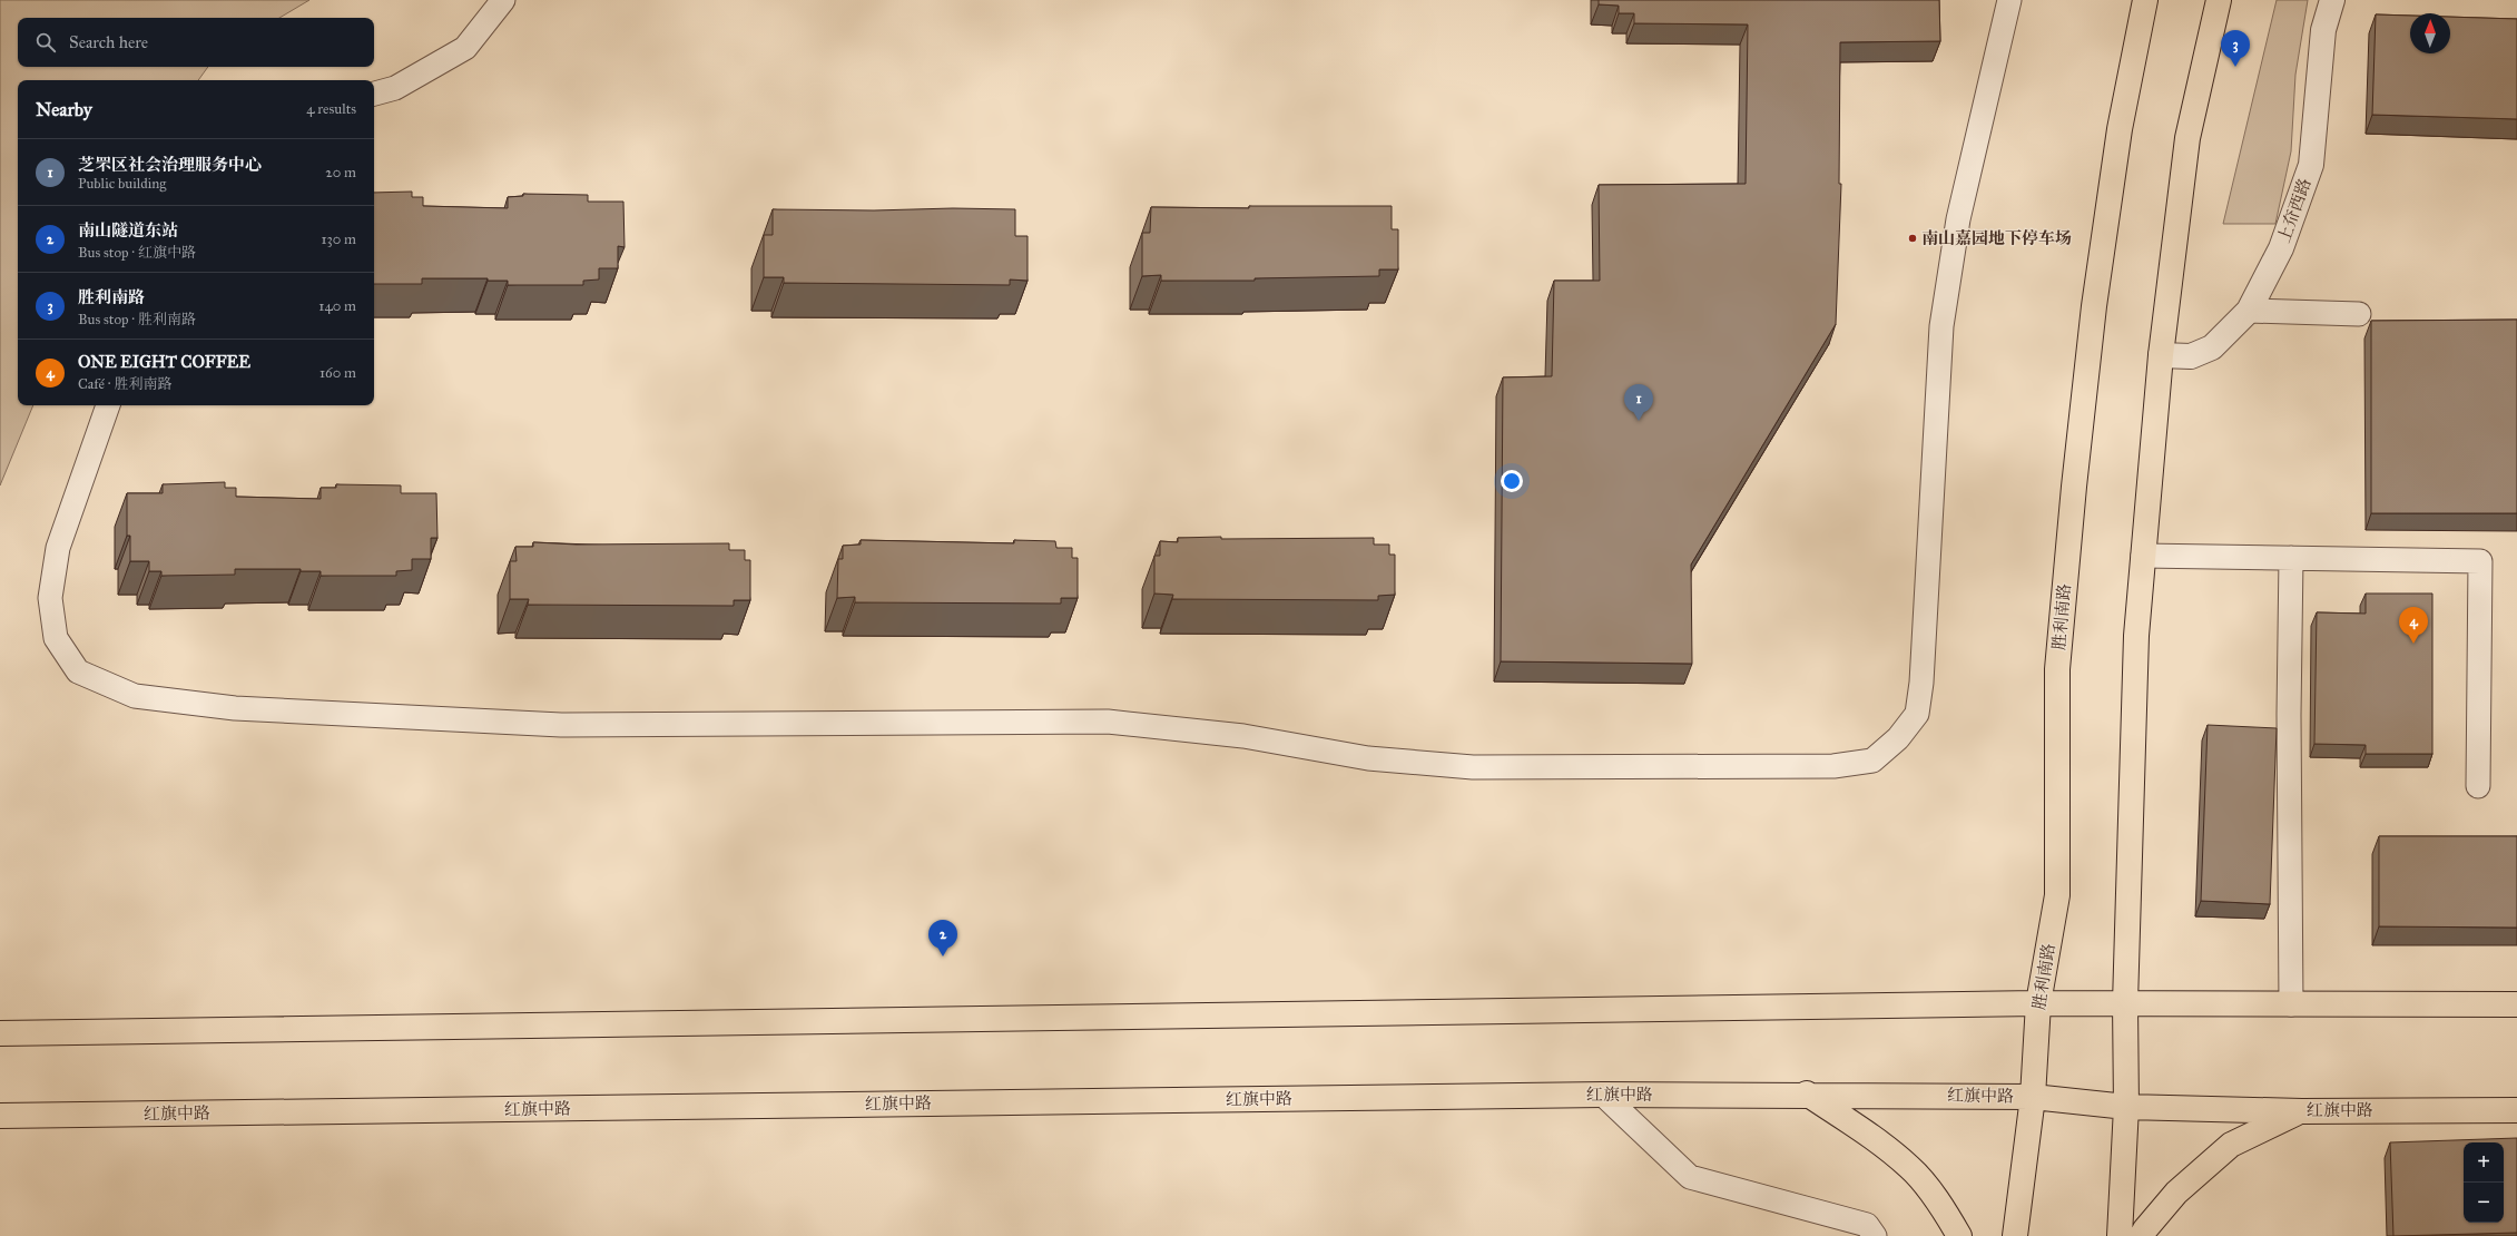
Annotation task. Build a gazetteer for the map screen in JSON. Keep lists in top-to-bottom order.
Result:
{
  "streets": {
    "main road": ["胜利南路", "红旗中路"],
    "street": ["上夼西路"]
  },
  "crossings": [
    ["胜利南路", "红旗中路"]
  ],
  "places": ["南山嘉园地下停车场"],
  "north": "top",
  "page": {
    "search": "Search here",
    "pins": [
      "3",
      "1",
      "4",
      "2"
    ],
    "heading": ["Nearby", "4 results"],
    "list": [
      {
        "mark": "1",
        "name": "芝罘区社会治理服务中心",
        "note": "Public building",
        "value": "20 m"
      },
      {
        "mark": "2",
        "name": "南山隧道东站",
        "note": "Bus stop · 红旗中路",
        "value": "130 m"
      },
      {
        "mark": "3",
        "name": "胜利南路",
        "note": "Bus stop · 胜利南路",
        "value": "140 m"
      },
      {
        "mark": "4",
        "name": "ONE EIGHT COFFEE",
        "note": "Café · 胜利南路",
        "value": "160 m"
      }
    ],
    "map_buttons": ["+", "−"]
  }
}
